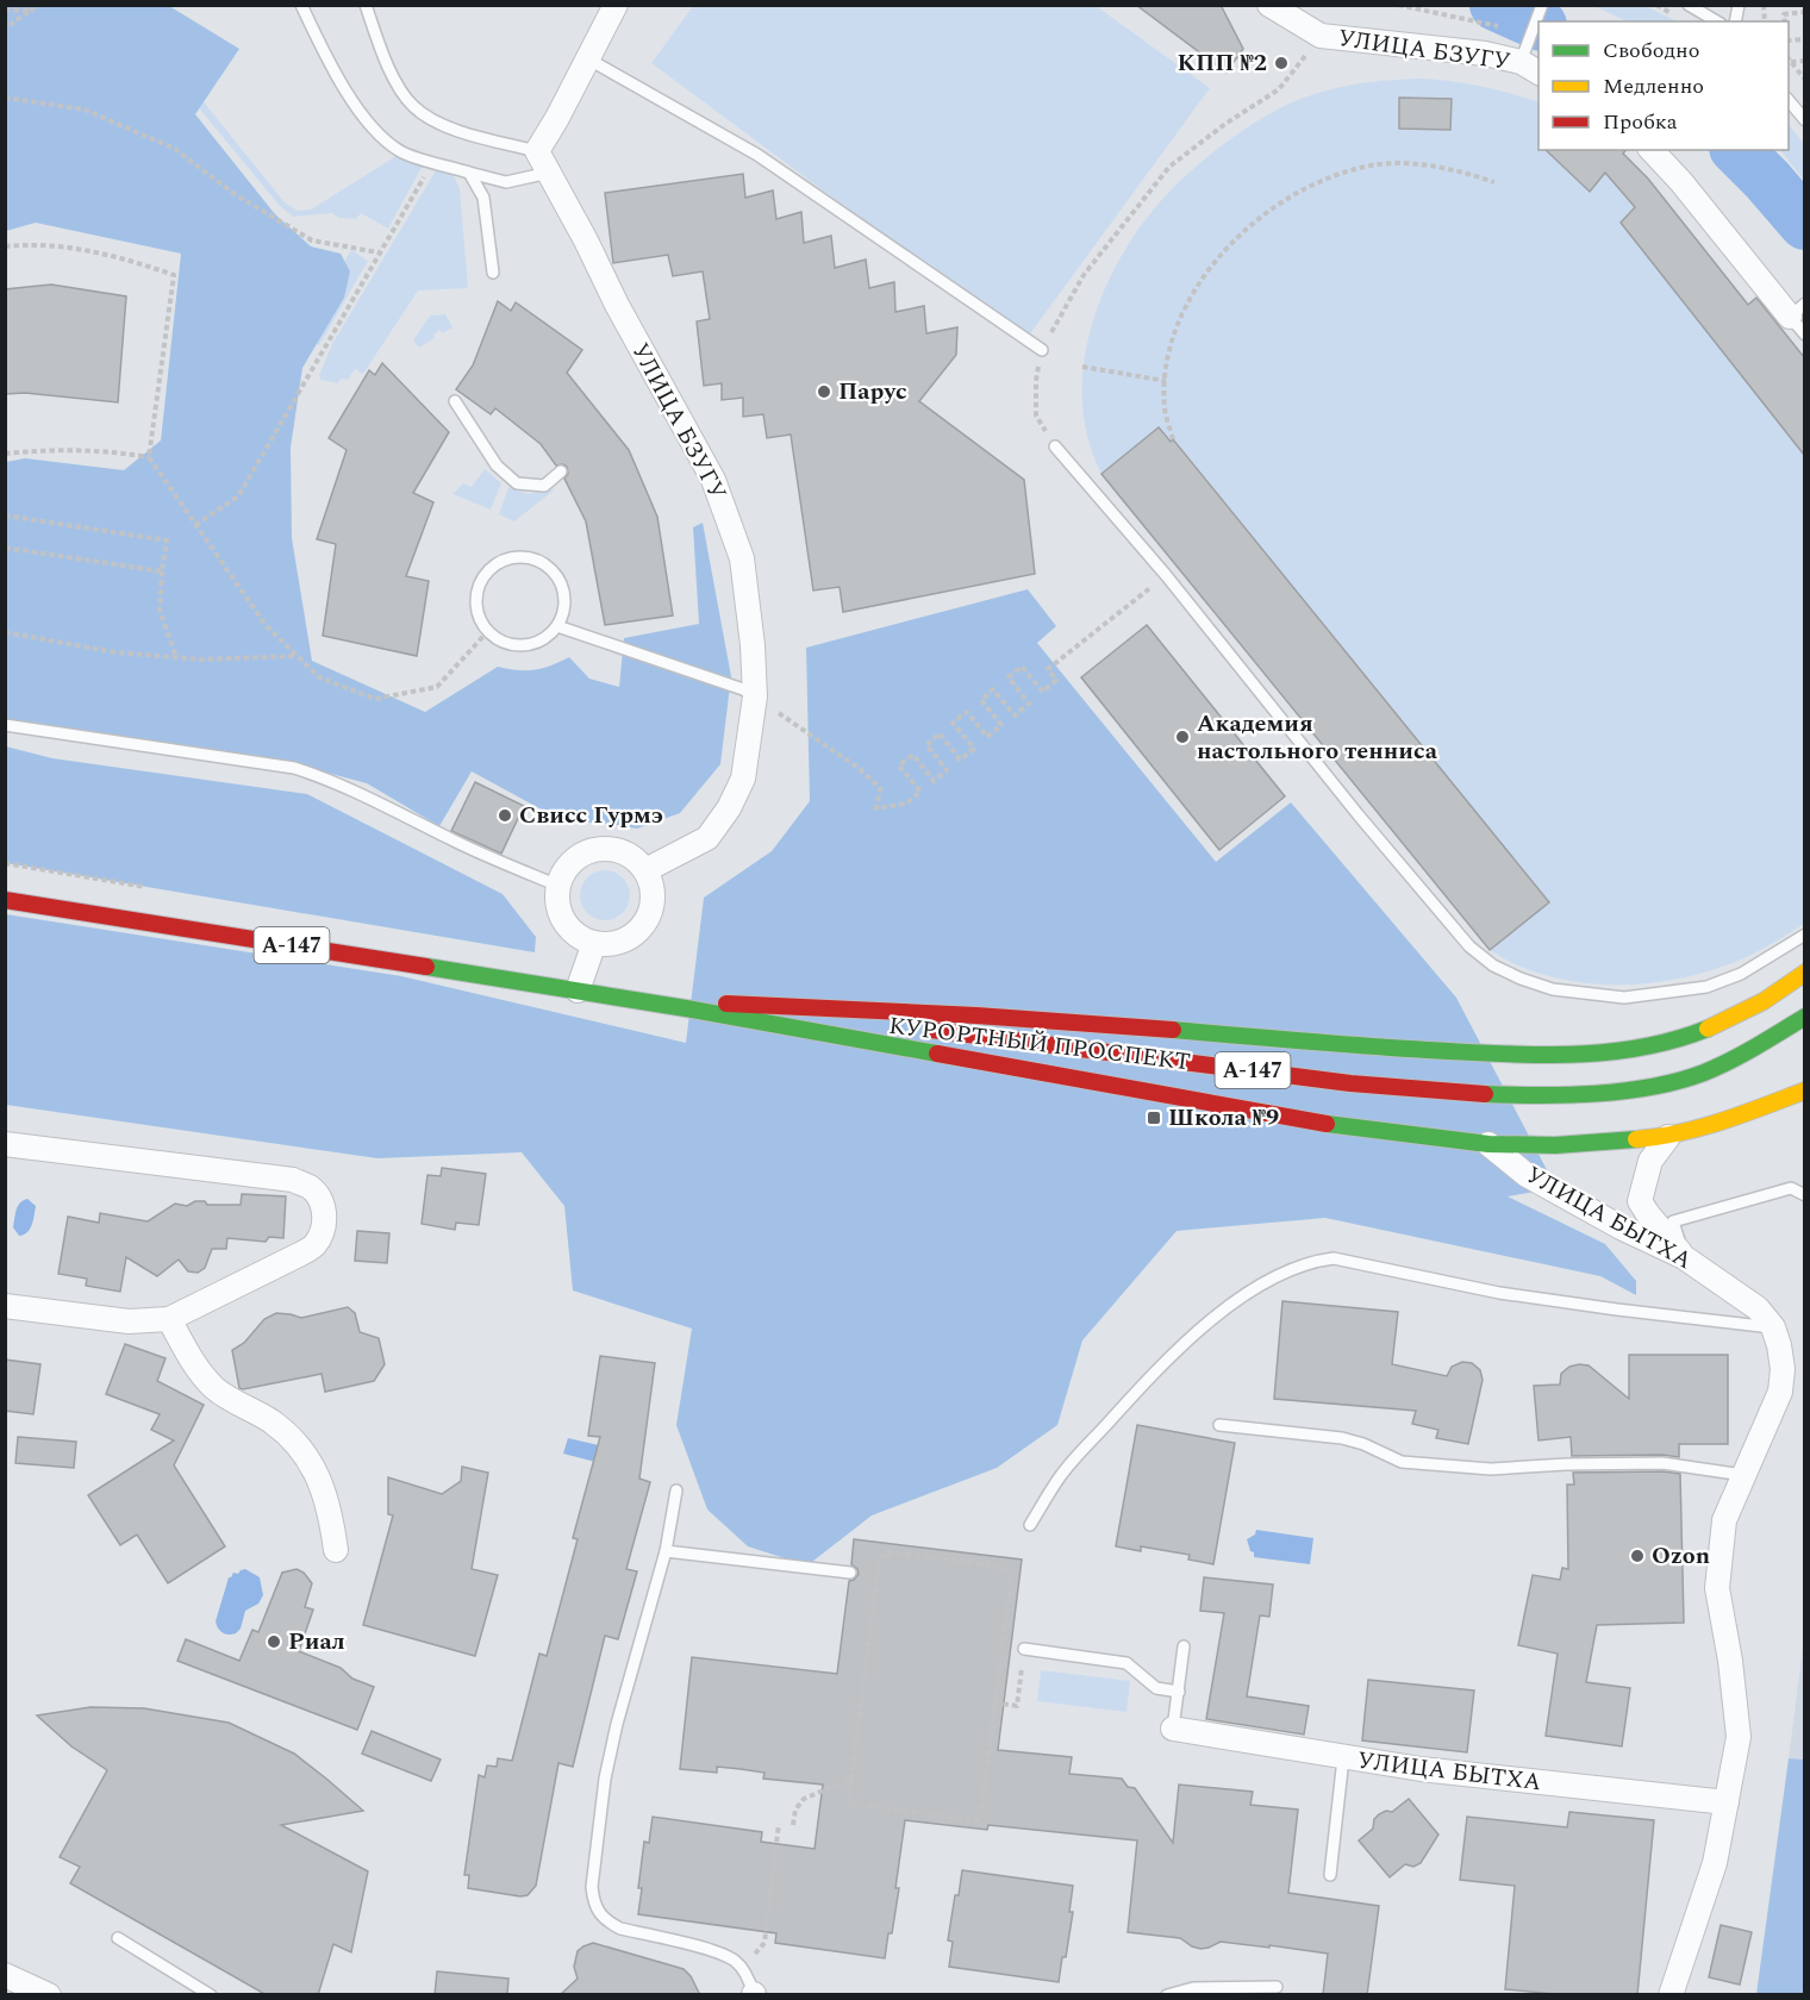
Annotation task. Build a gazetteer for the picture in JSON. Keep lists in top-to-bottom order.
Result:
{
  "streets": {
    "main road": ["А-147", "КУРОРТНЫЙ ПРОСПЕКТ"],
    "street": ["УЛИЦА БЗУГУ", "УЛИЦА БЫТХА"]
  },
  "crossings": [
    ["А-147", "КУРОРТНЫЙ ПРОСПЕКТ"],
    ["КУРОРТНЫЙ ПРОСПЕКТ", "УЛИЦА БЫТХА"]
  ],
  "places": {
    "other": [
      "КПП №2",
      "Парус",
      "Академия настольного тенниса",
      "Свисс Гурмэ",
      "Ozon",
      "Риал"
    ],
    "transit": ["Школа №9"]
  },
  "legend": ["Свободно", "Медленно", "Пробка"]
}
